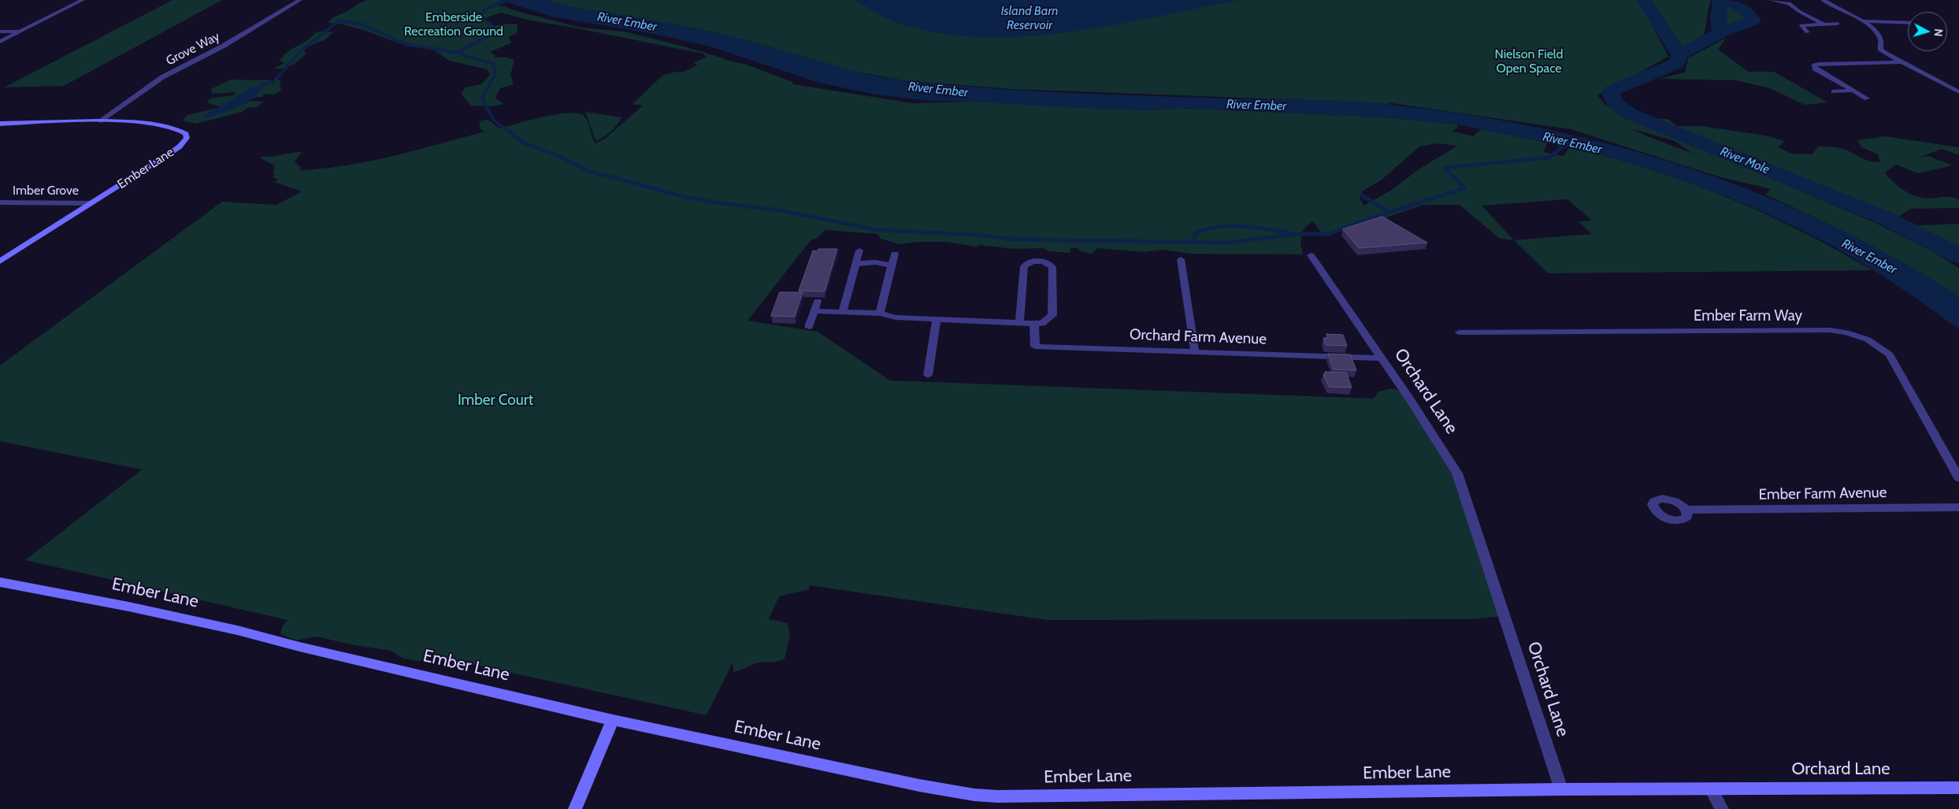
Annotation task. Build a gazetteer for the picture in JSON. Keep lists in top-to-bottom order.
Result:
{
  "streets": {
    "main road": ["Ember Lane", "Orchard Lane"],
    "street": [
      "Grove Way",
      "Imber Grove",
      "Ember Farm Way",
      "Orchard Farm Avenue",
      "Ember Farm Avenue"
    ]
  },
  "crossings": [
    ["Grove Way", "Ember Lane"],
    ["Ember Lane", "Imber Grove"],
    ["Ember Lane", "Orchard Lane"],
    ["Orchard Farm Avenue", "Orchard Lane"]
  ],
  "water": ["Island Barn Reservoir", "River Ember", "River Mole"],
  "parks": ["Emberside Recreation Ground", "Nielson Field Open Space", "Imber Court"],
  "north": "right"
}
